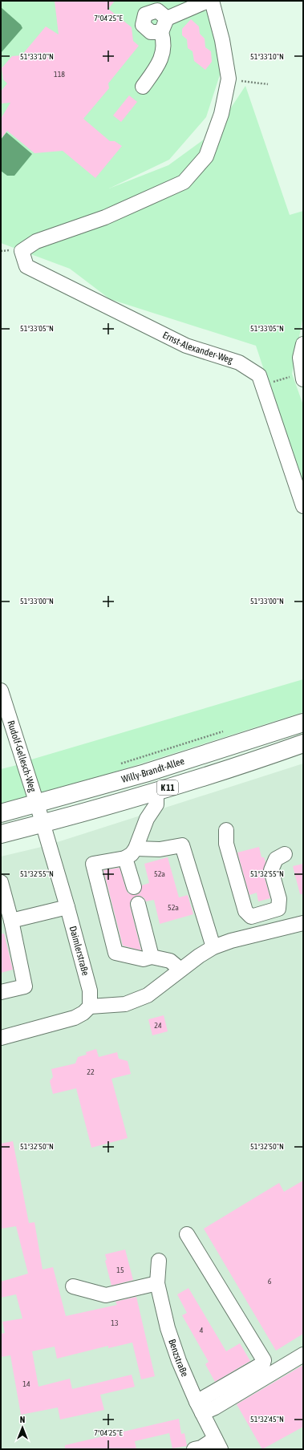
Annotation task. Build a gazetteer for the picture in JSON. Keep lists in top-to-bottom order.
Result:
{
  "streets": {
    "main road": ["Willy-Brandt-Allee", "K 11"],
    "street": [
      "Ernst-Alexander-Weg",
      "Rudolf-Gellesch-Weg",
      "Daimlerstraße",
      "Benzstraße"
    ]
  },
  "crossings": [
    ["Rudolf-Gellesch-Weg", "Willy-Brandt-Allee"],
    ["Rudolf-Gellesch-Weg", "Daimlerstraße"],
    ["Willy-Brandt-Allee", "Daimlerstraße"]
  ],
  "house_numbers": [
    "118",
    "52a",
    "52a",
    "24",
    "22",
    "15",
    "6",
    "13",
    "4",
    "14"
  ],
  "north": "top",
  "coordinates": [
    "7°04'25\"E",
    "51°33'10\"N",
    "51°33'05\"N",
    "51°33'00\"N",
    "51°32'55\"N",
    "51°32'50\"N",
    "51°32'45\"N"
  ]
}
